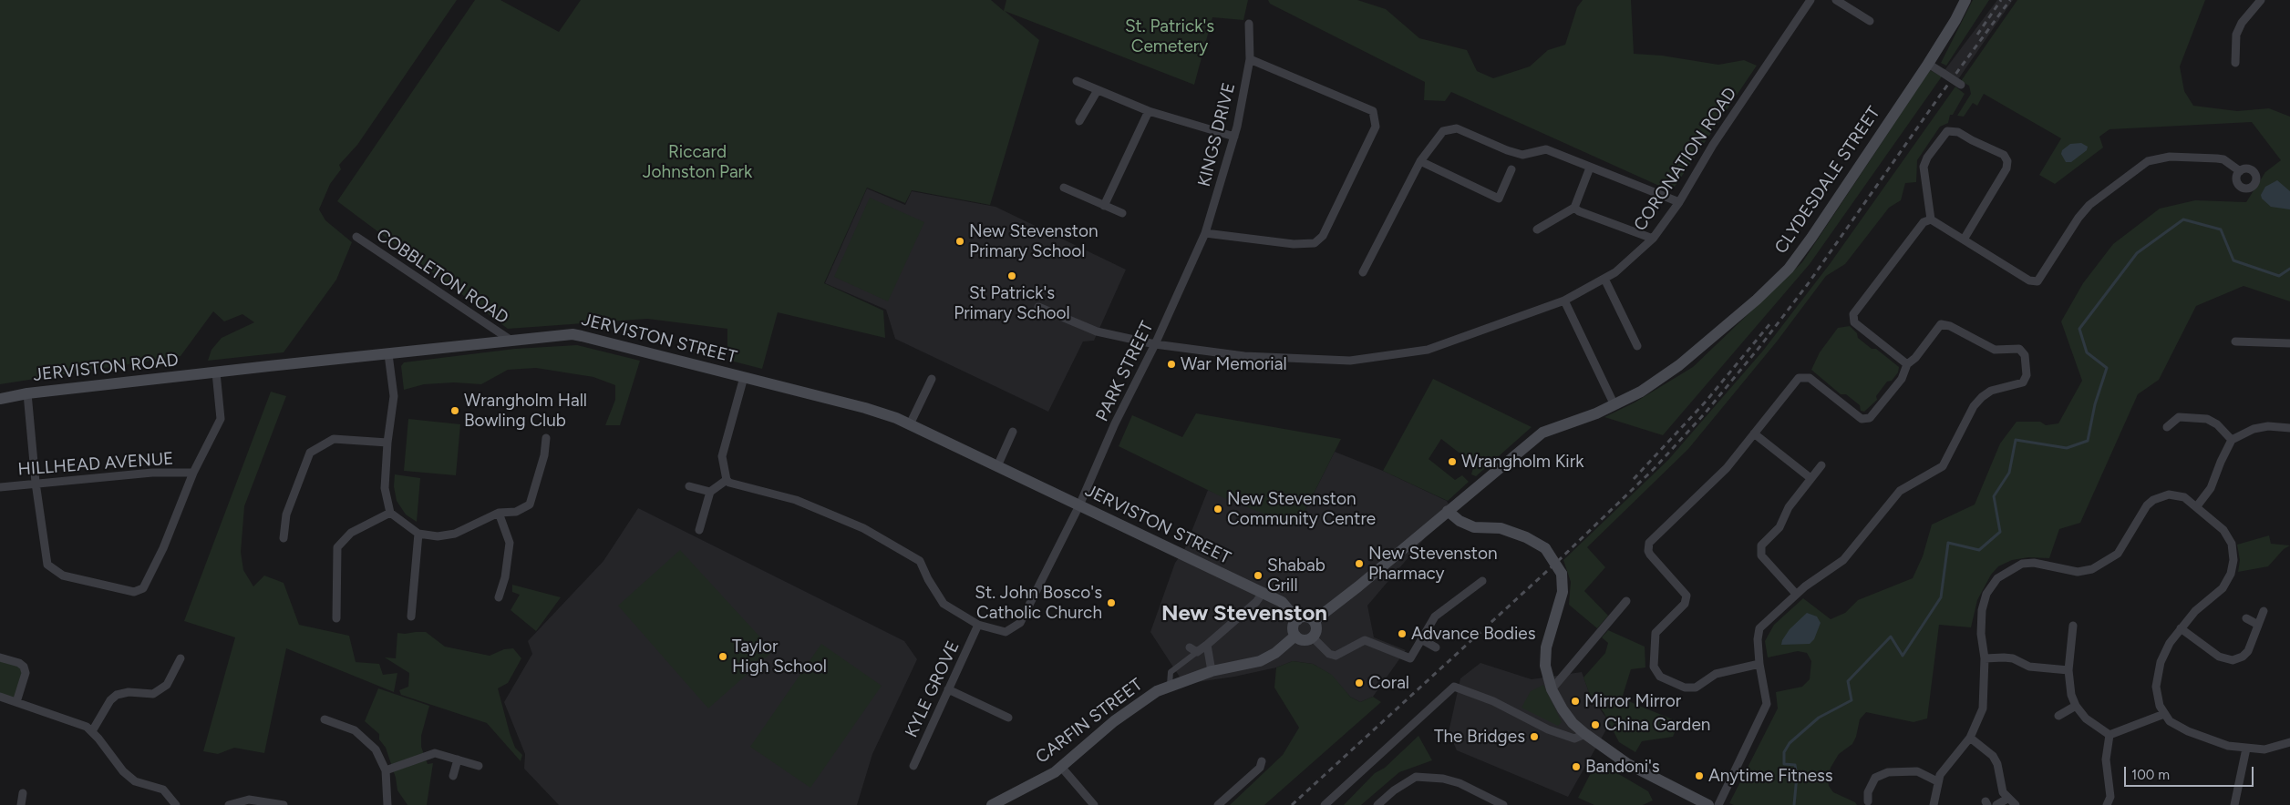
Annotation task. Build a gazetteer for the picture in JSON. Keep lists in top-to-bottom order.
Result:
{
  "streets": {
    "main road": [
      "CLYDESDALE STREET",
      "JERVISTON STREET",
      "JERVISTON ROAD",
      "CARFIN STREET"
    ],
    "street": [
      "KINGS DRIVE",
      "CORONATION ROAD",
      "COBBLETON ROAD",
      "PARK STREET",
      "HILLHEAD AVENUE",
      "KYLE GROVE"
    ]
  },
  "crossings": [
    ["KINGS DRIVE", "PARK STREET"],
    ["CORONATION ROAD", "PARK STREET"],
    ["CLYDESDALE STREET", "JERVISTON STREET"],
    ["CLYDESDALE STREET", "CARFIN STREET"],
    ["COBBLETON ROAD", "JERVISTON STREET"],
    ["JERVISTON STREET", "JERVISTON ROAD"],
    ["JERVISTON STREET", "PARK STREET"],
    ["JERVISTON STREET", "CARFIN STREET"],
    ["PARK STREET", "KYLE GROVE"]
  ],
  "districts": ["New Stevenston"],
  "parks": ["St. Patrick's Cemetery", "Riccard Johnston Park"],
  "places": [
    "New Stevenston Primary School",
    "St Patrick's Primary School",
    "War Memorial",
    "Wrangholm Hall Bowling Club",
    "Wrangholm Kirk",
    "New Stevenston Community Centre",
    "New Stevenston Pharmacy",
    "Shabab Grill",
    "St. John Bosco's Catholic Church",
    "Advance Bodies",
    "Taylor High School",
    "Coral",
    "Mirror Mirror",
    "China Garden",
    "The Bridges",
    "Bandoni's",
    "Anytime Fitness"
  ],
  "scale_bar": "100 m"
}
